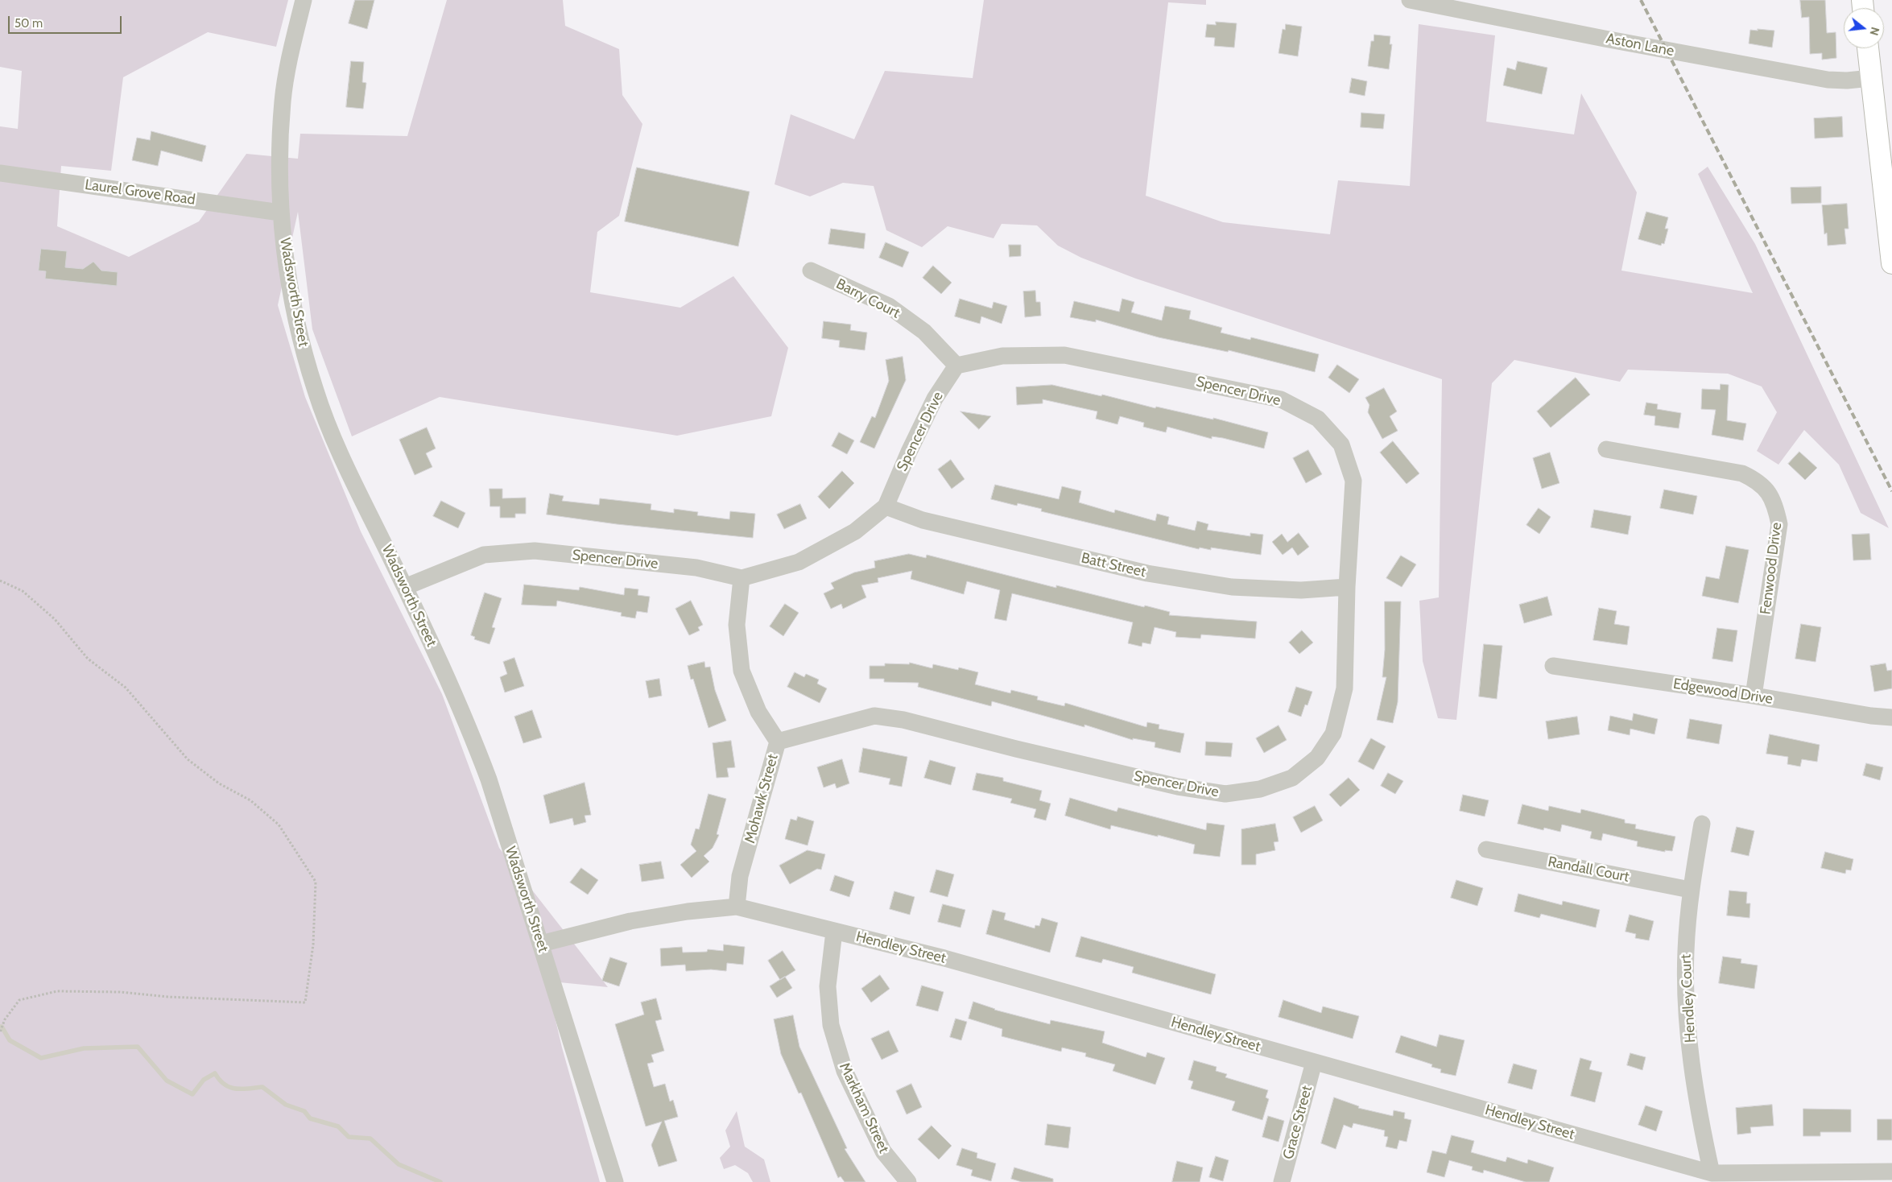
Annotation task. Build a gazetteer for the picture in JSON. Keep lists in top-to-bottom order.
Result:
{
  "streets": {
    "street": [
      "Aston Lane",
      "Laurel Grove Road",
      "Wadsworth Street",
      "Barry Court",
      "Spencer Drive",
      "Batt Street",
      "Fenwood Drive",
      "Edgewood Drive",
      "Mohawk Street",
      "Randall Court",
      "Hendley Street",
      "Hendley Court",
      "Markham Street",
      "Grace Street"
    ]
  },
  "crossings": [
    ["Laurel Grove Road", "Wadsworth Street"],
    ["Wadsworth Street", "Spencer Drive"],
    ["Wadsworth Street", "Hendley Street"],
    ["Barry Court", "Spencer Drive"],
    ["Spencer Drive", "Batt Street"],
    ["Spencer Drive", "Mohawk Street"],
    ["Fenwood Drive", "Edgewood Drive"],
    ["Mohawk Street", "Hendley Street"],
    ["Randall Court", "Hendley Court"],
    ["Hendley Street", "Hendley Court"],
    ["Hendley Street", "Markham Street"],
    ["Hendley Street", "Grace Street"]
  ],
  "scale_bar": "50 m",
  "north": "right"
}
